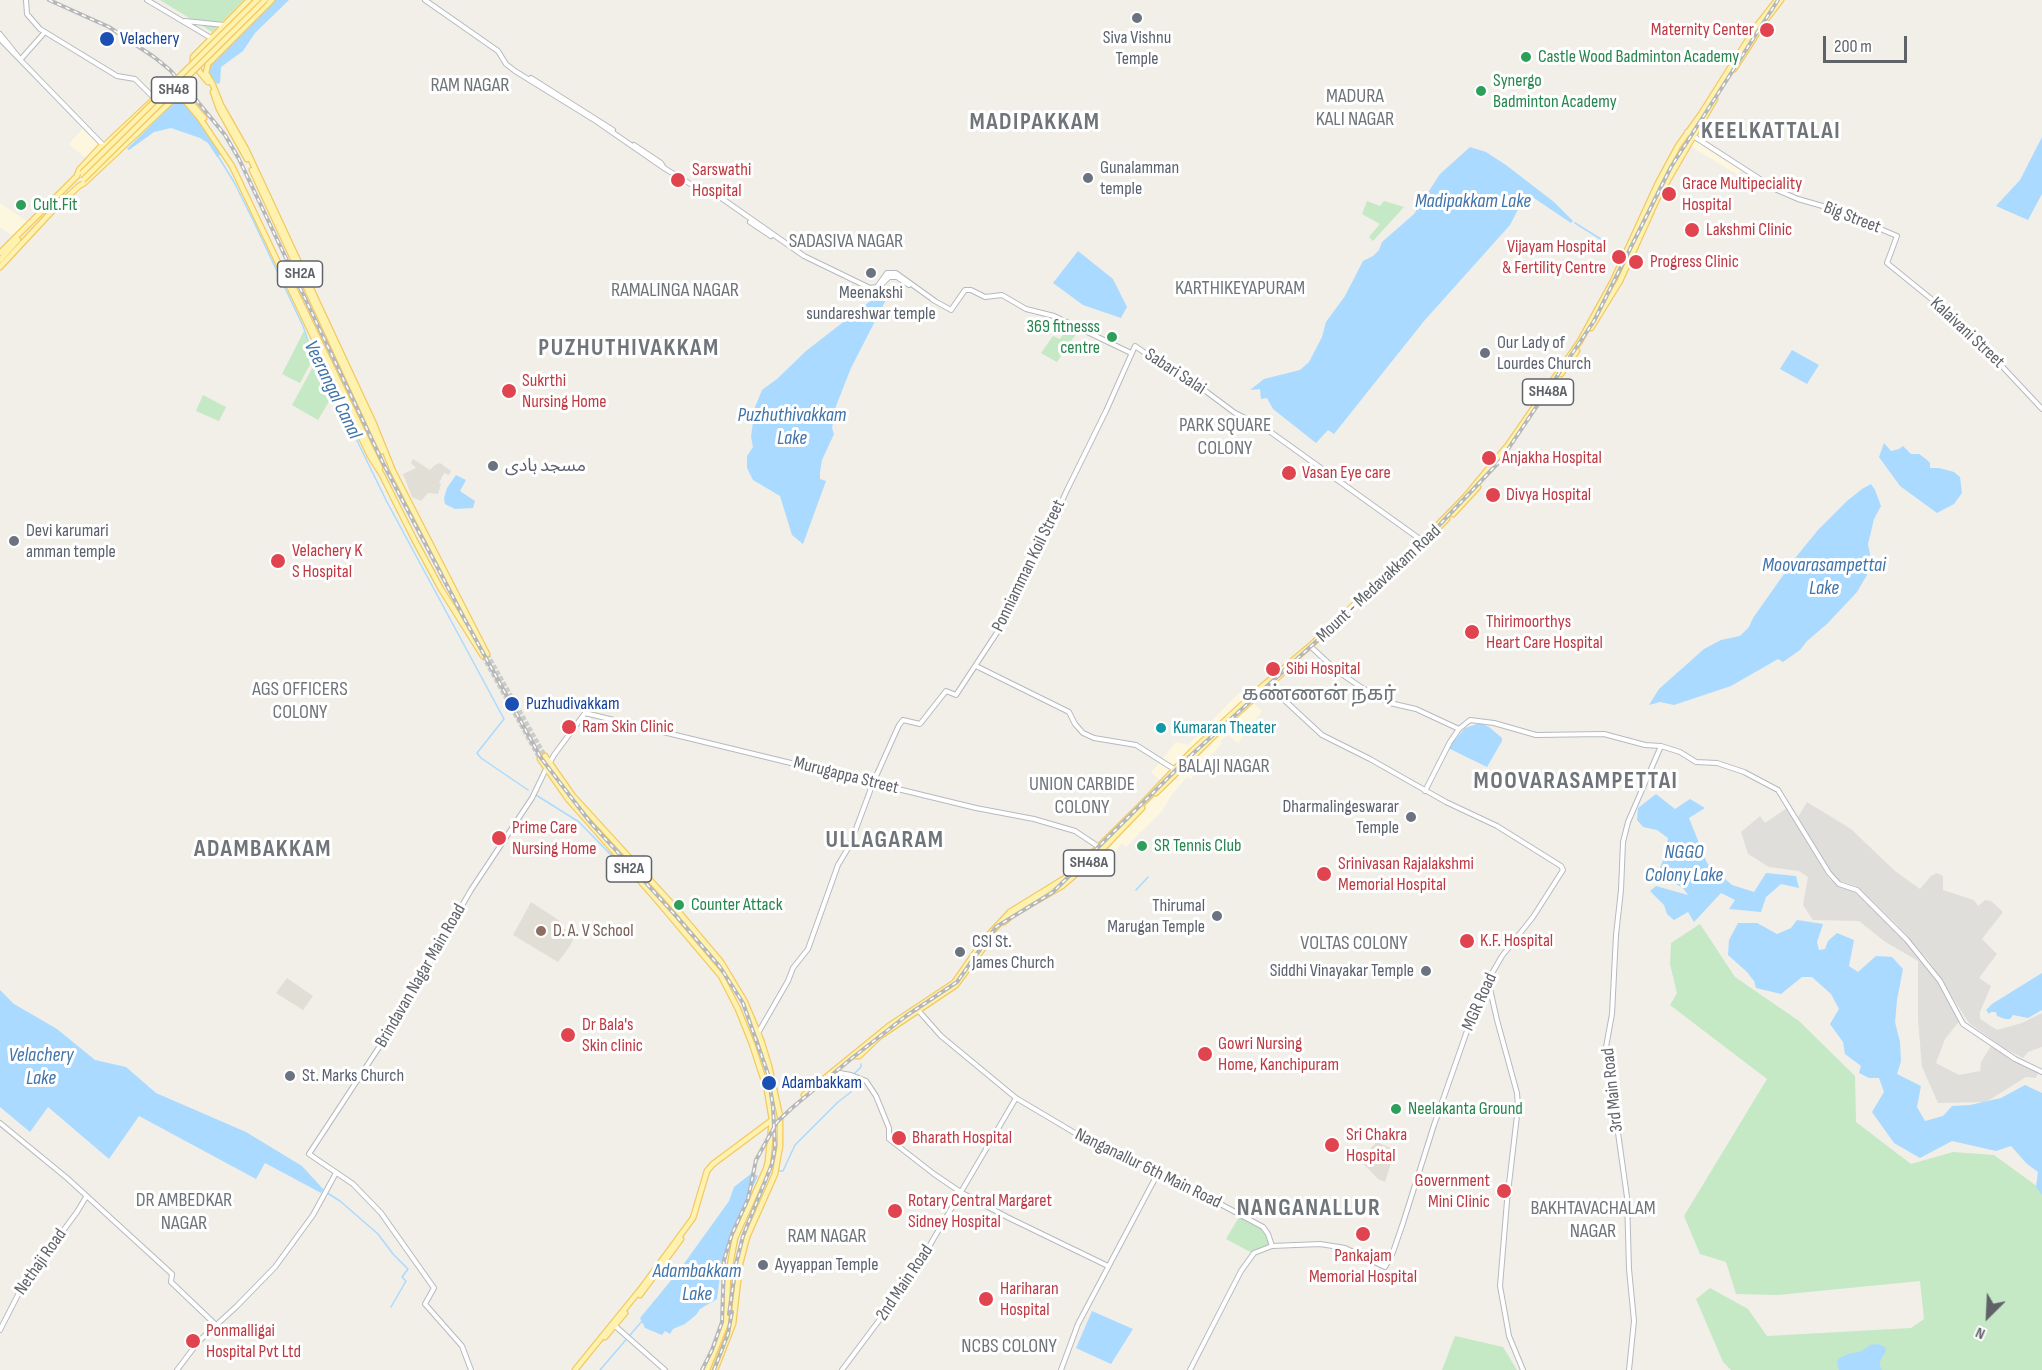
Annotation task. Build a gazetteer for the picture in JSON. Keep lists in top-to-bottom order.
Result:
{
  "streets": {
    "main road": [
      "SH48",
      "SH2A",
      "SH48A",
      "Mount - Medavakkam Road"
    ],
    "street": [
      "Big Street",
      "Kalaivani Street",
      "Sabari Salai",
      "Ponniamman Koil Street",
      "Murugappa Street",
      "Brindavan Nagar Main Road",
      "MGR Road",
      "3rd Main Road",
      "Nanganallur 6th Main Road",
      "Nethaji Road",
      "2nd Main Road"
    ]
  },
  "crossings": [
    ["Big Street", "Kalaivani Street"],
    ["Big Street", "Mount - Medavakkam Road"],
    ["SH2A", "Ponniamman Koil Street"],
    ["SH2A", "Murugappa Street"],
    ["SH2A", "Brindavan Nagar Main Road"],
    ["Sabari Salai", "Ponniamman Koil Street"],
    ["Sabari Salai", "Mount - Medavakkam Road"],
    ["Ponniamman Koil Street", "Murugappa Street"],
    ["Mount - Medavakkam Road", "Murugappa Street"],
    ["Mount - Medavakkam Road", "Nanganallur 6th Main Road"],
    ["MGR Road", "Nanganallur 6th Main Road"],
    ["Nanganallur 6th Main Road", "2nd Main Road"]
  ],
  "districts": [
    "RAM NAGAR",
    "MADURA KALI NAGAR",
    "MADIPAKKAM",
    "KEELKATTALAI",
    "SADASIVA NAGAR",
    "KARTHIKEYAPURAM",
    "RAMALINGA NAGAR",
    "PUZHUTHIVAKKAM",
    "PARK SQUARE COLONY",
    "AGS OFFICERS COLONY",
    "கண்ணன் நகர்",
    "BALAJI NAGAR",
    "MOOVARASAMPETTAI",
    "UNION CARBIDE COLONY",
    "ULLAGARAM",
    "ADAMBAKKAM",
    "VOLTAS COLONY",
    "DR AMBEDKAR NAGAR",
    "NANGANALLUR",
    "BAKHTAVACHALAM NAGAR",
    "RAM NAGAR",
    "NCBS COLONY"
  ],
  "water": [
    "Madipakkam Lake",
    "Veerangal Canal",
    "Puzhuthivakkam Lake",
    "Moovarasampettai Lake",
    "NGGO Colony Lake",
    "Velachery Lake",
    "Adambakkam Lake"
  ],
  "places": [
    "Siva Vishnu Temple",
    "Maternity Center",
    "Velachery",
    "Castle Wood Badminton Academy",
    "Synergo Badminton Academy",
    "Gunalamman temple",
    "Sarswathi Hospital",
    "Grace Multipeciality Hospital",
    "Cult.Fit",
    "Lakshmi Clinic",
    "Vijayam Hospital & Fertility Centre",
    "Progress Clinic",
    "Meenakshi sundareshwar temple",
    "369 fitnesss centre",
    "Our Lady of Lourdes Church",
    "Sukrthi Nursing Home",
    "Anjakha Hospital",
    "مسجد ہادی",
    "Vasan Eye care",
    "Divya Hospital",
    "Devi karumari amman temple",
    "Velachery K S Hospital",
    "Thirimoorthys Heart Care Hospital",
    "Sibi Hospital",
    "Puzhudivakkam",
    "Ram Skin Clinic",
    "Kumaran Theater",
    "Dharmalingeswarar Temple",
    "Prime Care Nursing Home",
    "SR Tennis Club",
    "Srinivasan Rajalakshmi Memorial Hospital",
    "Counter Attack",
    "Thirumal Marugan Temple",
    "D. A. V School",
    "K.F. Hospital",
    "CSI St. James Church",
    "Siddhi Vinayakar Temple",
    "Dr Bala's Skin clinic",
    "Gowri Nursing Home, Kanchipuram",
    "St. Marks Church",
    "Adambakkam",
    "Neelakanta Ground",
    "Bharath Hospital",
    "Sri Chakra Hospital",
    "Government Mini Clinic",
    "Rotary Central Margaret Sidney Hospital",
    "Pankajam Memorial Hospital",
    "Ayyappan Temple",
    "Hariharan Hospital",
    "Ponmalligai Hospital Pvt Ltd"
  ],
  "scale_bar": "200 m",
  "north": "bottom left"
}
